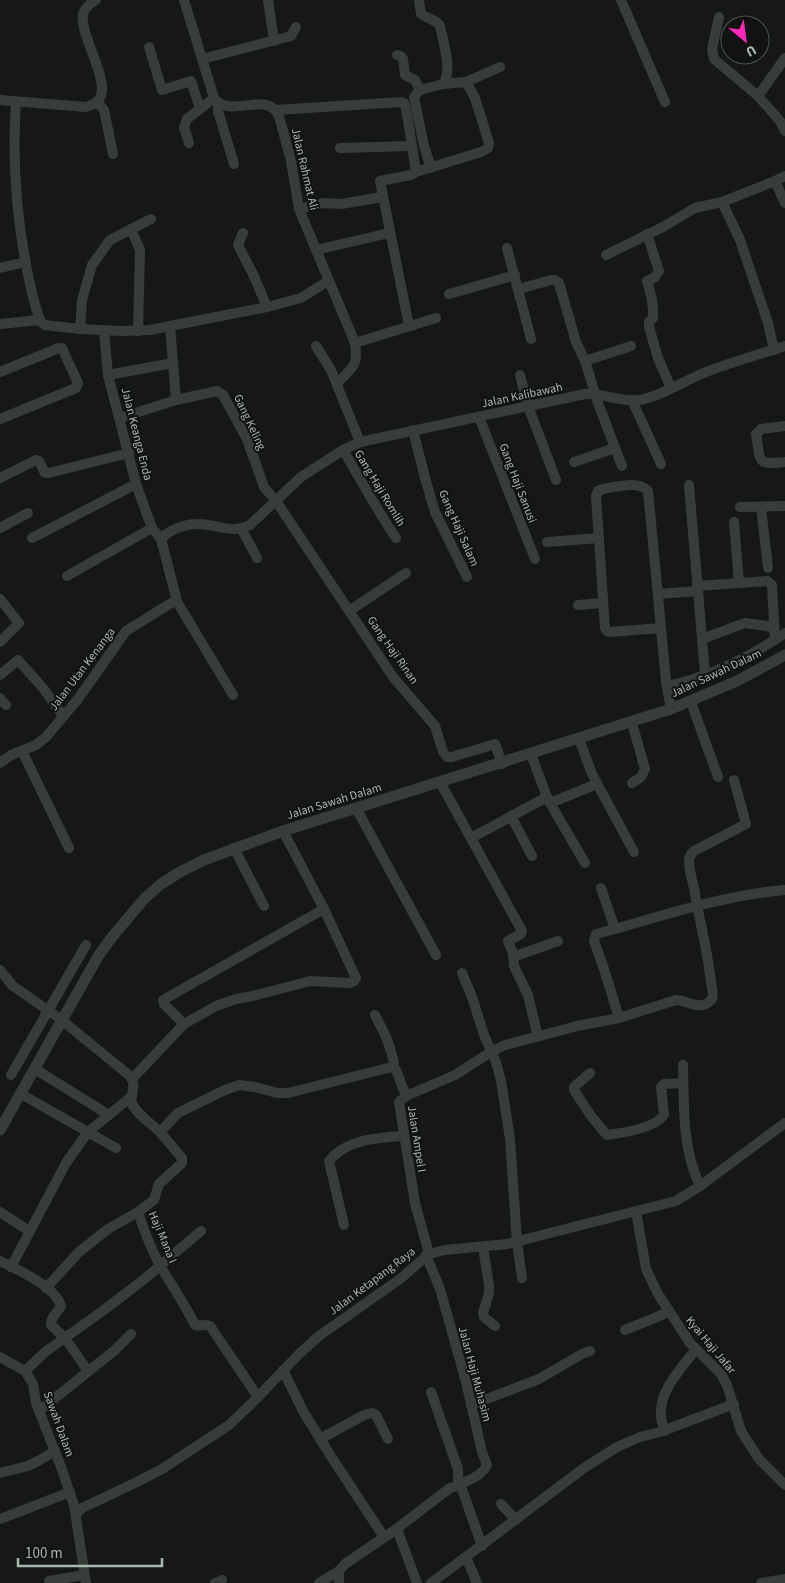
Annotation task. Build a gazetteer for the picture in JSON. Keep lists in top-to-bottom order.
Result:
{
  "streets": {
    "street": [
      "Jalan Rahmat Ali",
      "Jalan Kalibawah",
      "Gang Keling",
      "Jalan Keanga Enda",
      "Gang Haji Sanusi",
      "Gang Haji Romlih",
      "Gang Haji Salam",
      "Gang Haji Rinan",
      "Jalan Utan Kenanga",
      "Jalan Sawah Dalam",
      "Jalan Ampel I",
      "Haji Mana I",
      "Jalan Ketapang Raya",
      "Kyai Haji Jafar",
      "Jalan Haji Muhasim",
      "Sawah Dalam"
    ]
  },
  "crossings": [
    ["Jalan Kalibawah", "Gang Keling"],
    ["Jalan Kalibawah", "Gang Haji Sanusi"],
    ["Jalan Kalibawah", "Gang Haji Romlih"],
    ["Jalan Kalibawah", "Gang Haji Salam"],
    ["Jalan Kalibawah", "Gang Haji Rinan"],
    ["Gang Keling", "Jalan Keanga Enda"],
    ["Gang Keling", "Gang Haji Rinan"],
    ["Gang Haji Rinan", "Jalan Sawah Dalam"],
    ["Jalan Ampel I", "Jalan Ketapang Raya"],
    ["Jalan Ampel I", "Jalan Haji Muhasim"],
    ["Haji Mana I", "Jalan Ketapang Raya"],
    ["Jalan Ketapang Raya", "Kyai Haji Jafar"],
    ["Jalan Ketapang Raya", "Jalan Haji Muhasim"],
    ["Jalan Ketapang Raya", "Sawah Dalam"]
  ],
  "scale_bar": "100 m",
  "north": "bottom right"
}
